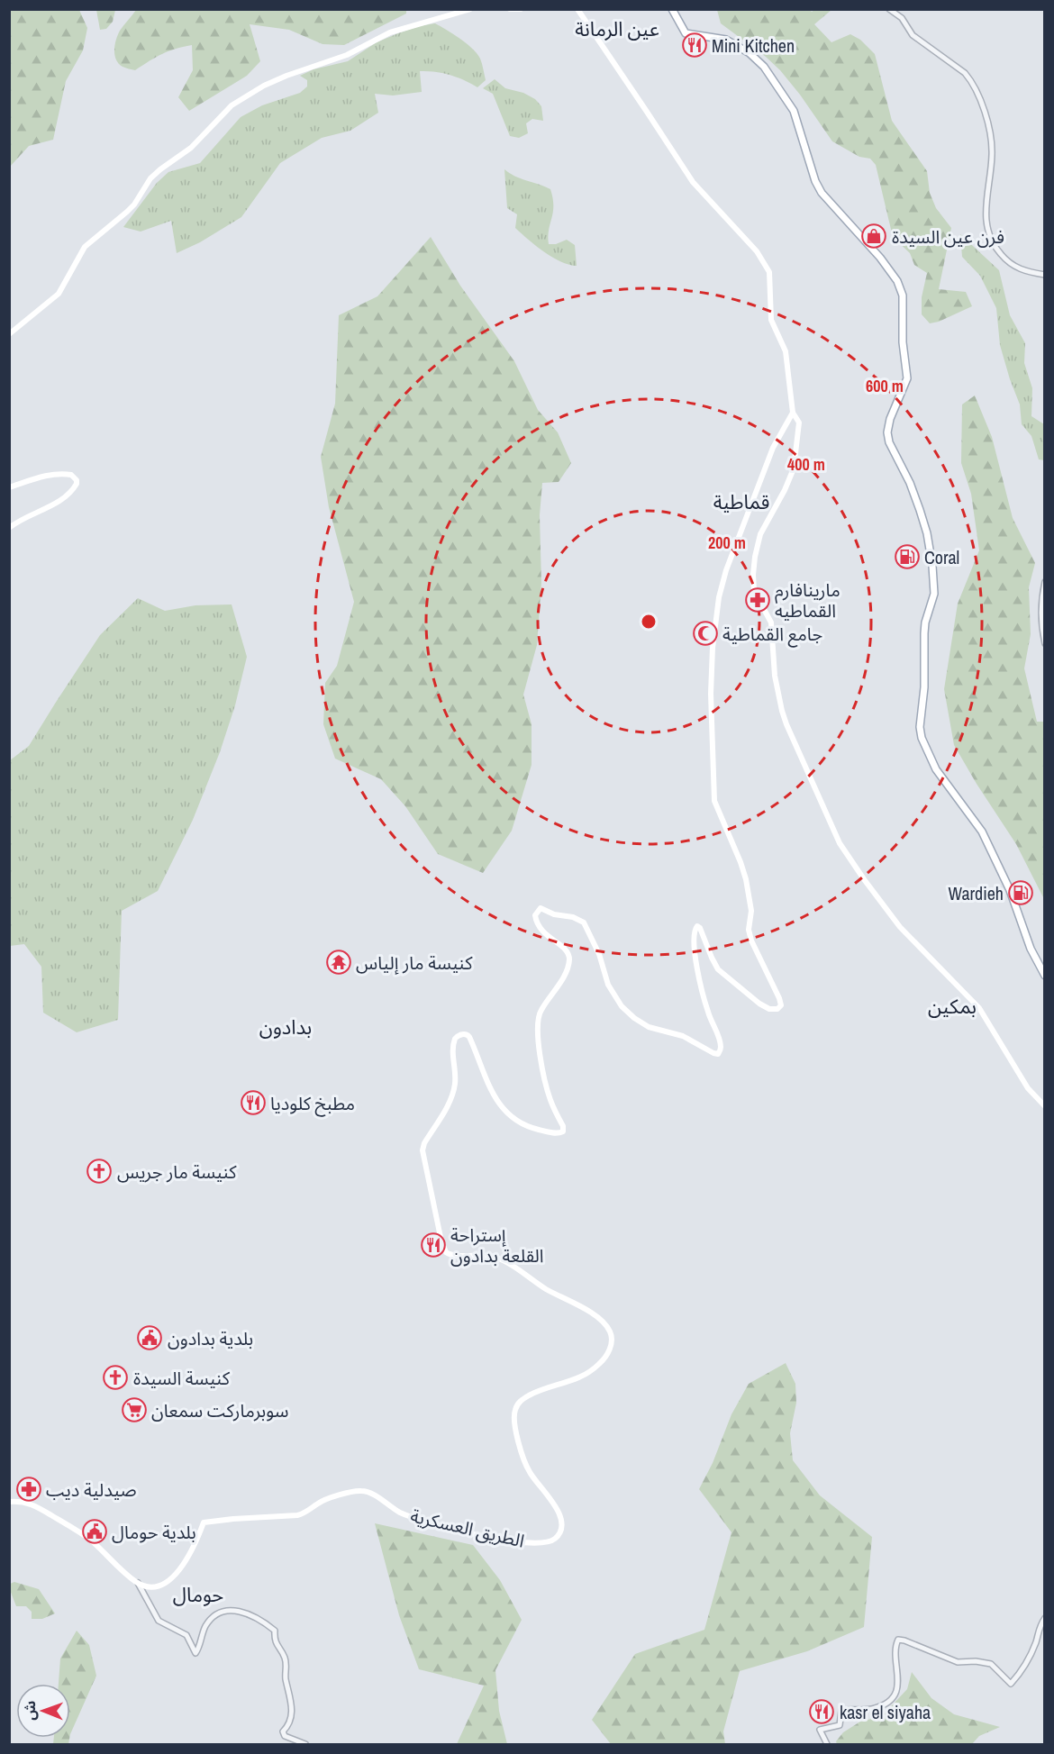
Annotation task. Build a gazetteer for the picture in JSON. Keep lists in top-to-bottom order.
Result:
{
  "streets": {
    "main road": ["الطريق العسكرية"]
  },
  "districts": [
    "عين الرمانة",
    "قماطية",
    "بمكين",
    "بدادون",
    "حومال"
  ],
  "places": {
    "restaurant": [
      "Mini Kitchen",
      "مطبخ كلوديا",
      "إستراحة القلعة بدادون",
      "kasr el siyaha"
    ],
    "shop": ["فرن عين السيدة"],
    "fuel station": ["Coral", "Wardieh"],
    "pharmacy": ["مارينافارم القماطيه", "صيدلية ديب"],
    "mosque": ["جامع القماطية"],
    "temple": ["كنيسة مار إلياس"],
    "church": ["كنيسة مار جريس", "كنيسة السيدة"],
    "public building": ["بلدية بدادون", "بلدية حومال"],
    "supermarket": ["سوبرماركت سمعان"]
  },
  "north": "left",
  "rings": ["600 m", "400 m", "200 m"]
}
